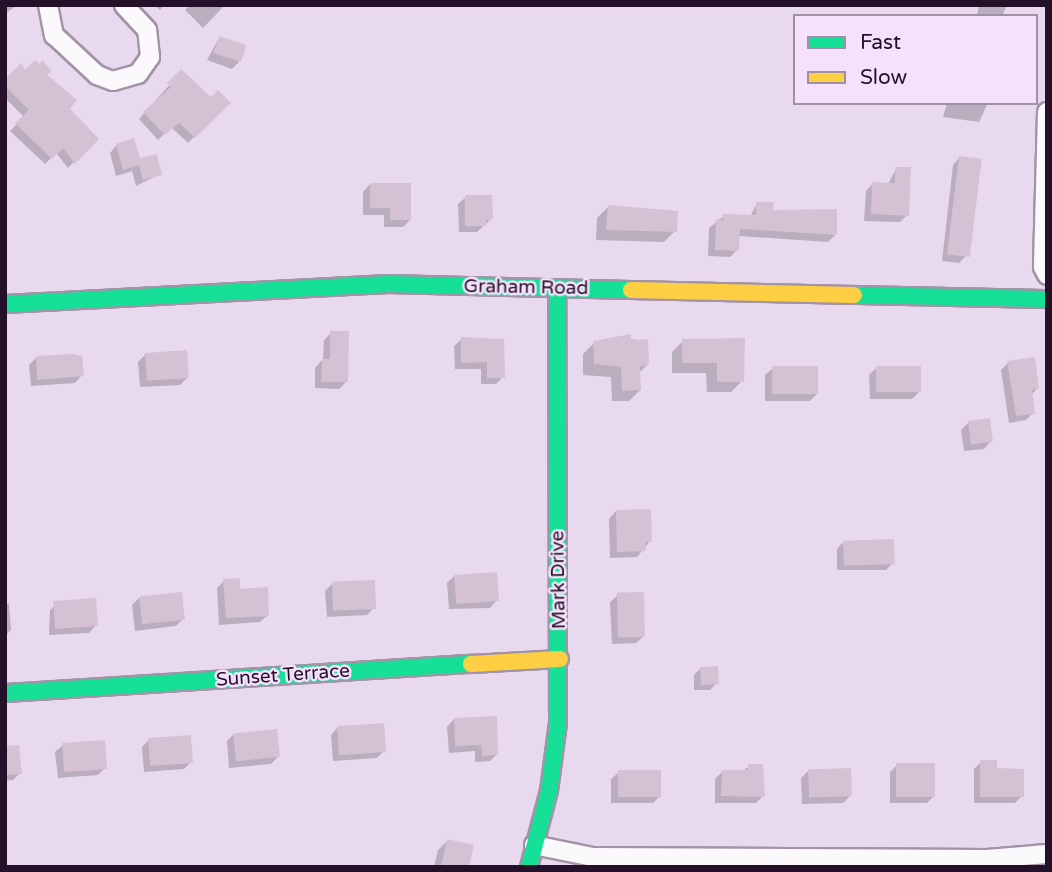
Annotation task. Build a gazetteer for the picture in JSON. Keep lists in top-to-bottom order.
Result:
{
  "streets": {
    "street": ["Graham Road", "Mark Drive", "Sunset Terrace"]
  },
  "crossings": [
    ["Graham Road", "Mark Drive"],
    ["Mark Drive", "Sunset Terrace"]
  ],
  "legend": ["Fast", "Slow"]
}
